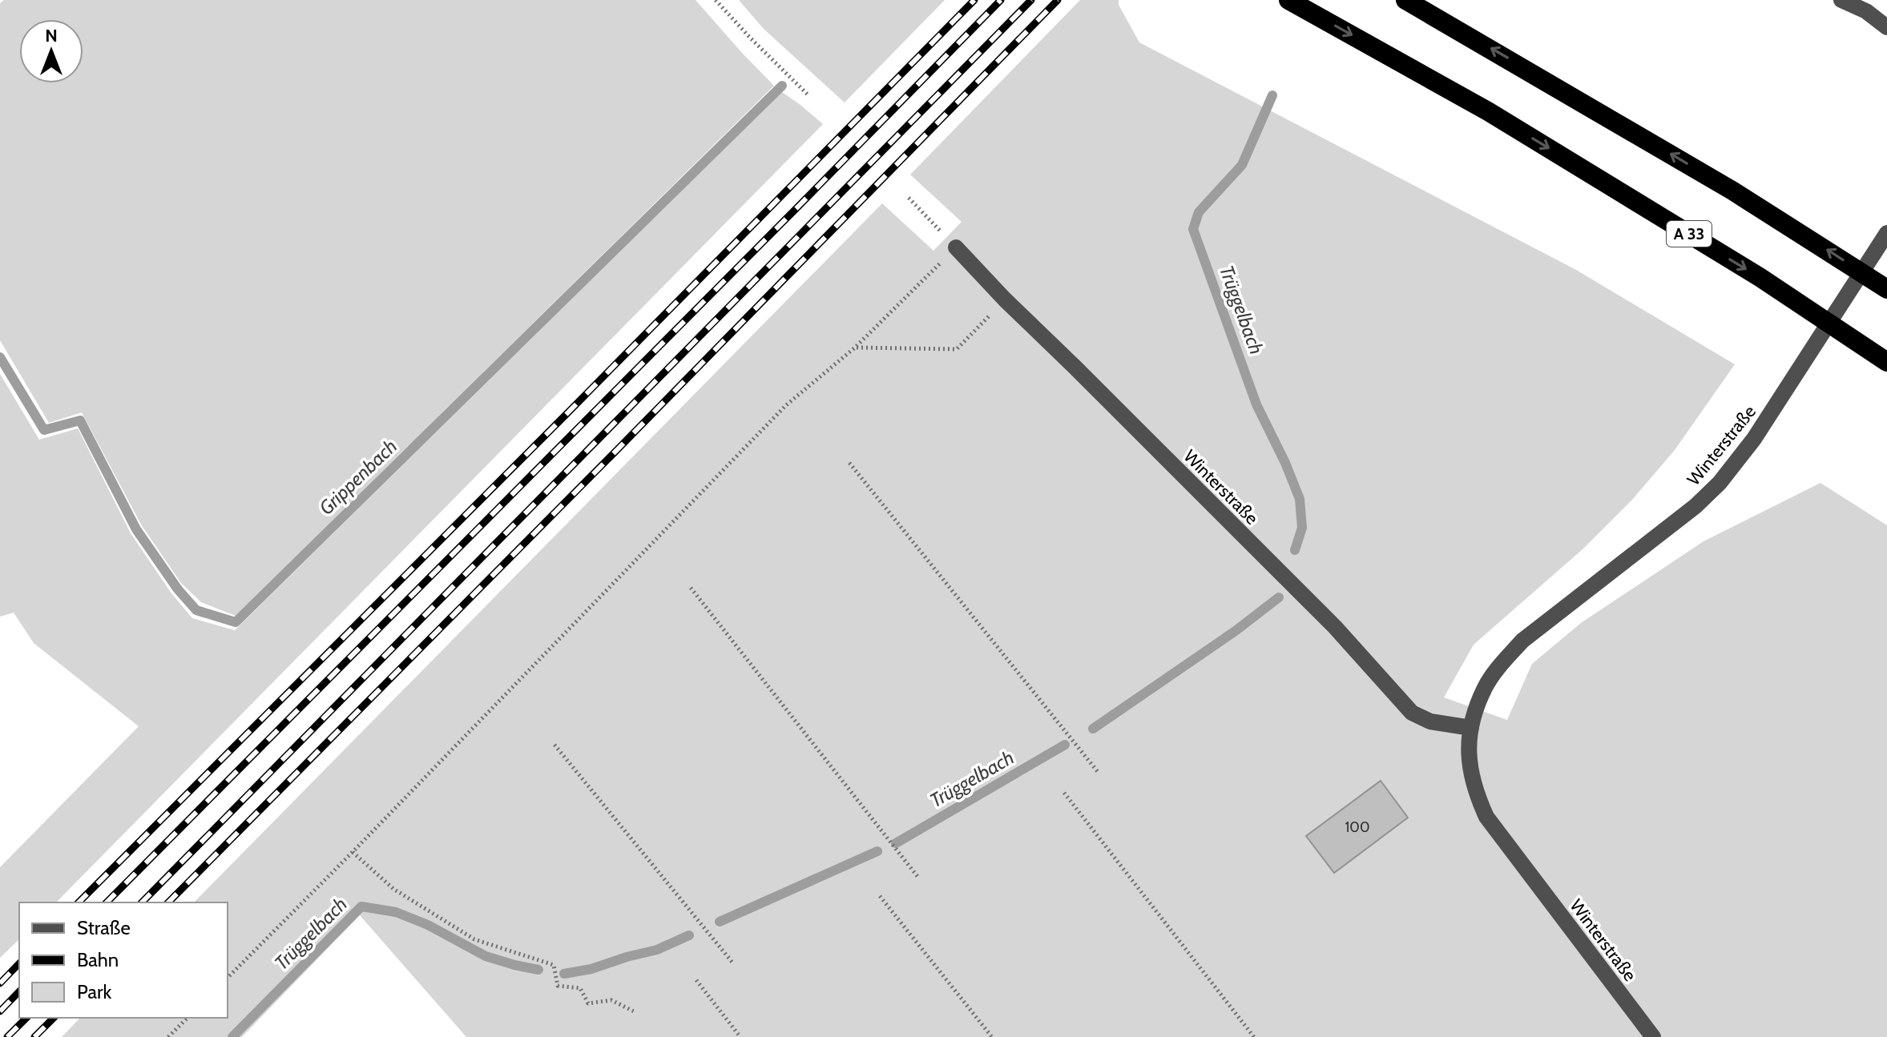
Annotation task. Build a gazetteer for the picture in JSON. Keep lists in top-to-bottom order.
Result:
{
  "streets": {
    "highway": ["A 33"],
    "street": ["Winterstraße"]
  },
  "water": ["Trüggelbach", "Grippenbach"],
  "house_numbers": ["100"],
  "legend": ["Straße", "Bahn", "Park"],
  "north": "top"
}
